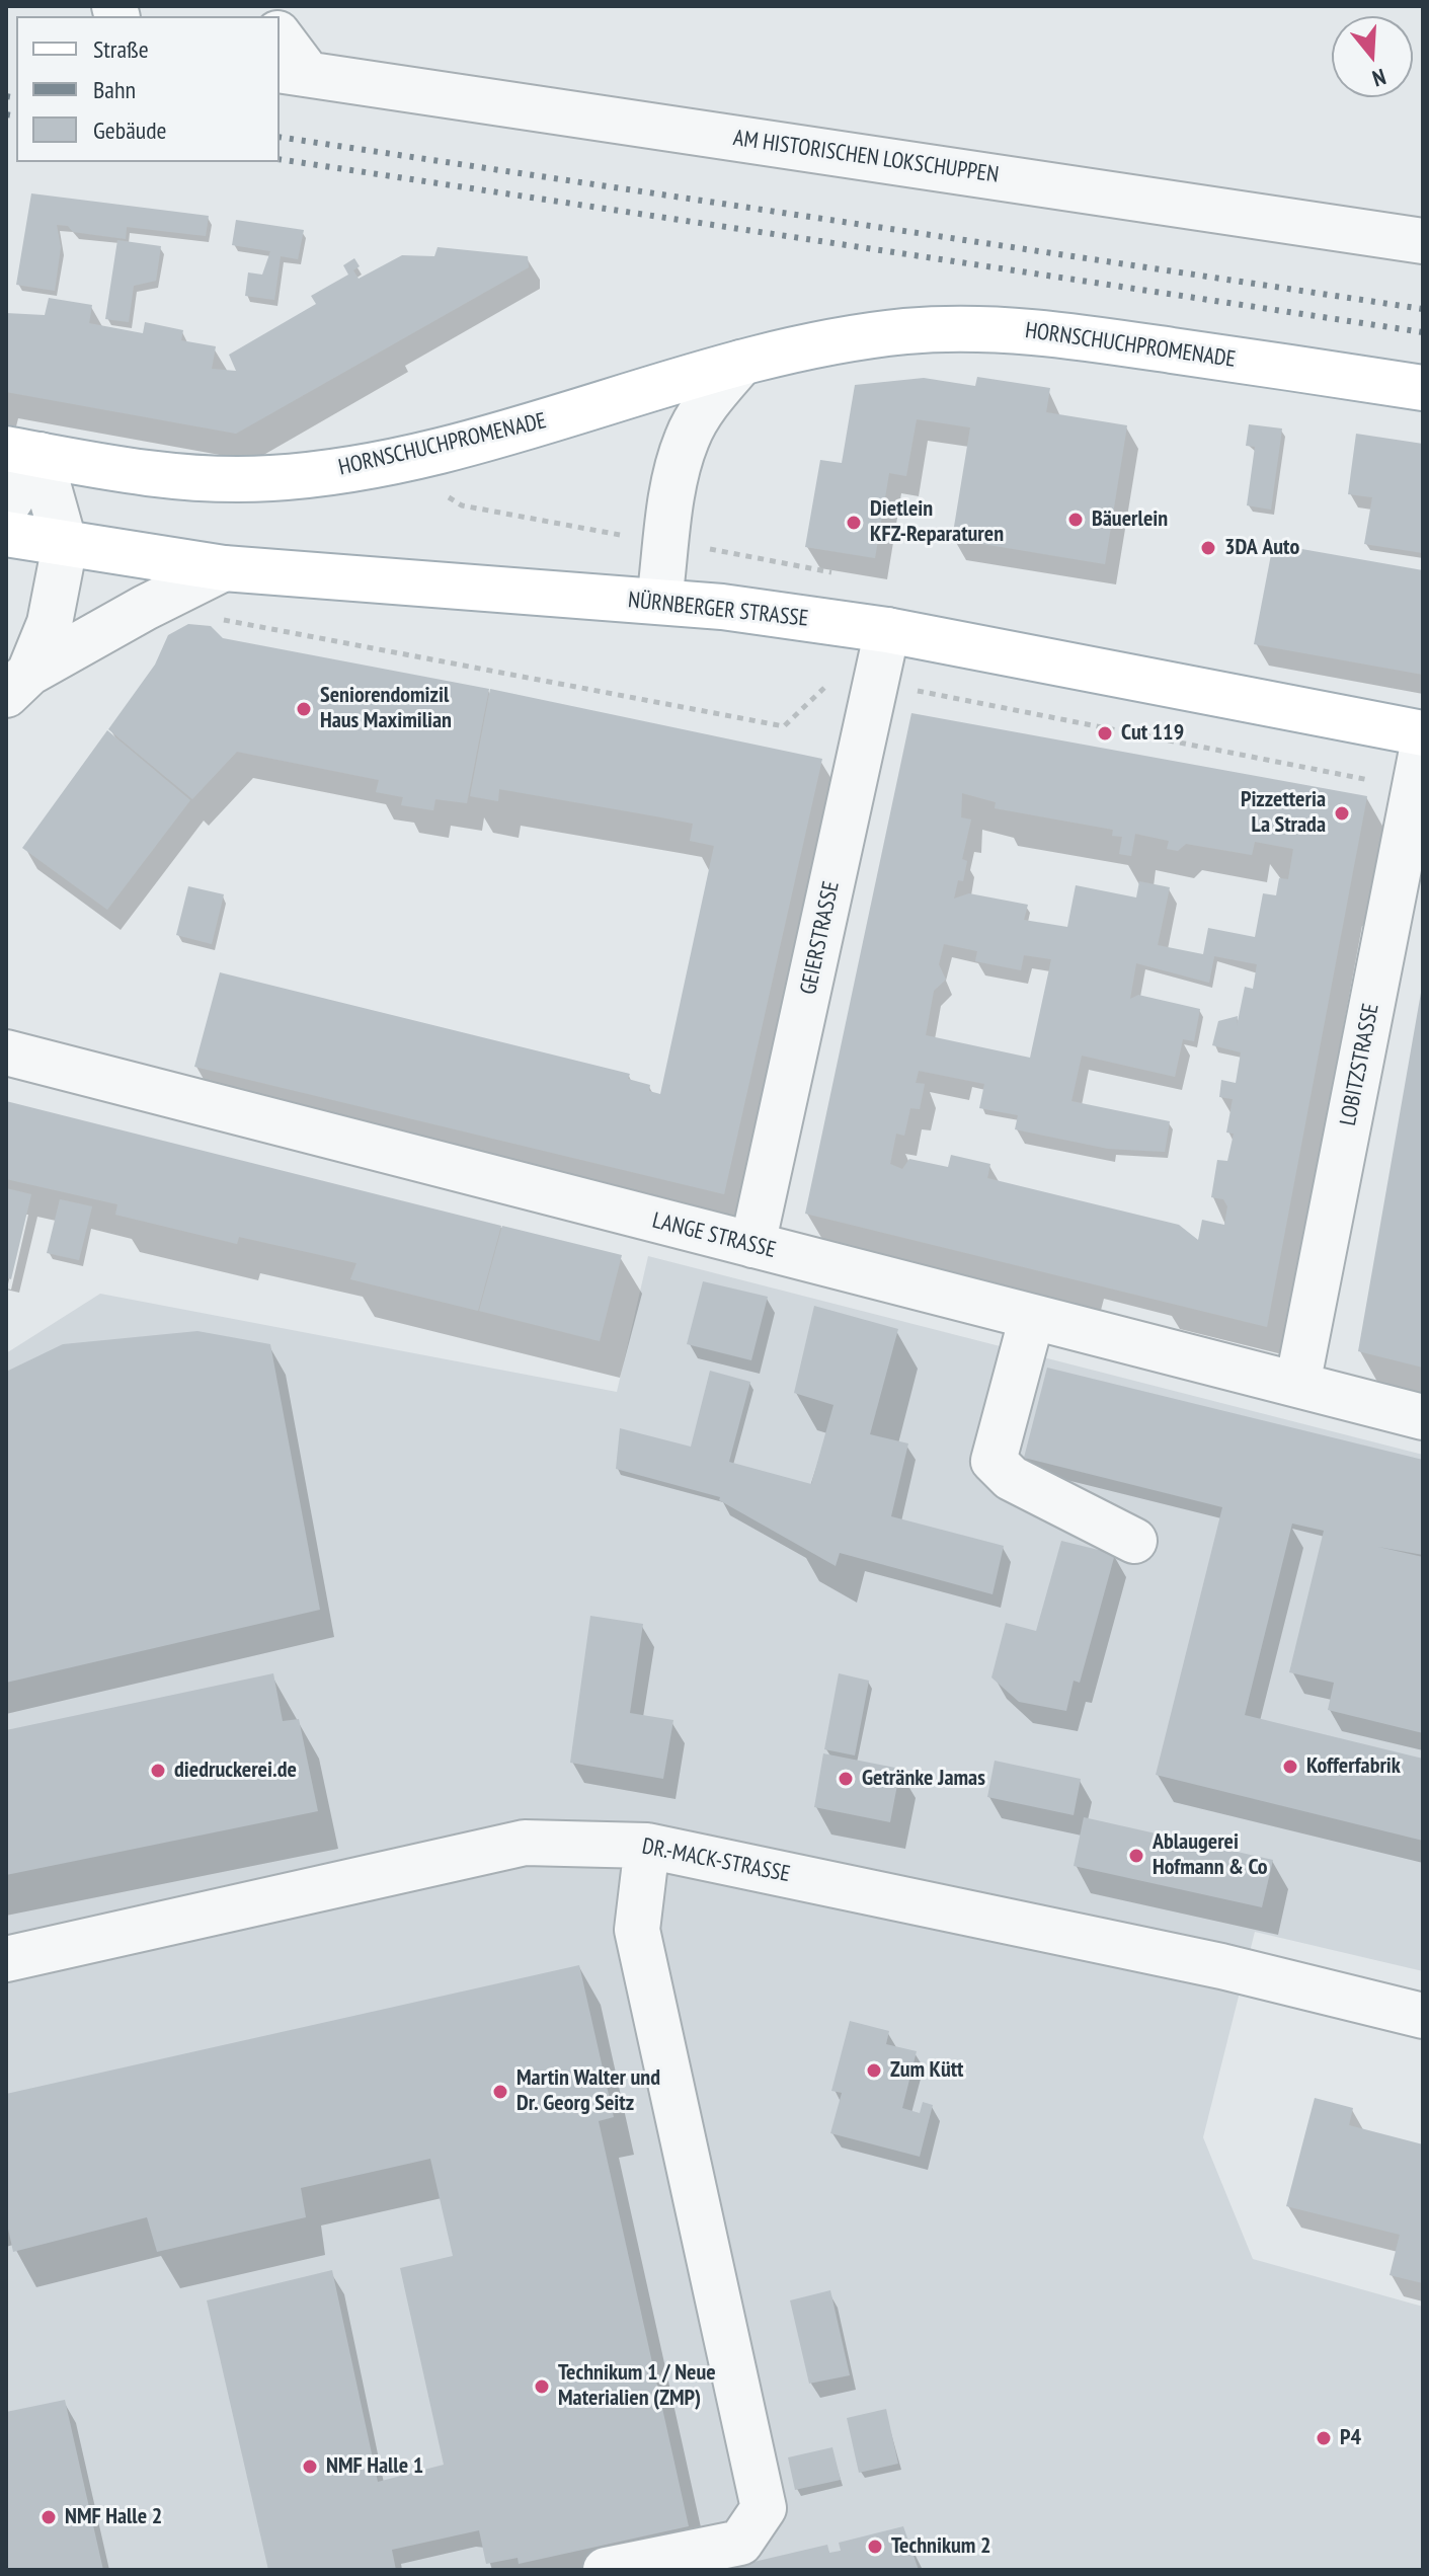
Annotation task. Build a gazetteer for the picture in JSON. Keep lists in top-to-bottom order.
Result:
{
  "streets": {
    "main road": ["HORNSCHUCHPROMENADE", "NÜRNBERGER STRASSE"],
    "street": [
      "AM HISTORISCHEN LOKSCHUPPEN",
      "GEIERSTRASSE",
      "LOBITZSTRASSE",
      "LANGE STRASSE",
      "DR.-MACK-STRASSE"
    ]
  },
  "crossings": [
    ["NÜRNBERGER STRASSE", "GEIERSTRASSE"],
    ["GEIERSTRASSE", "LANGE STRASSE"],
    ["LOBITZSTRASSE", "LANGE STRASSE"]
  ],
  "places": [
    "Bäuerlein",
    "Dietlein KFZ-Reparaturen",
    "3DA Auto",
    "Seniorendomizil Haus Maximilian",
    "Cut 119",
    "Pizzetteria La Strada",
    "Kofferfabrik",
    "diedruckerei.de",
    "Getränke Jamas",
    "Ablaugerei Hofmann & Co",
    "Zum Kütt",
    "Martin Walter und Dr. Georg Seitz",
    "Technikum 1 / Neue Materialien (ZMP)",
    "P4",
    "NMF Halle 1",
    "NMF Halle 2",
    "Technikum 2"
  ],
  "legend": ["Straße", "Bahn", "Gebäude"],
  "north": "bottom"
}
